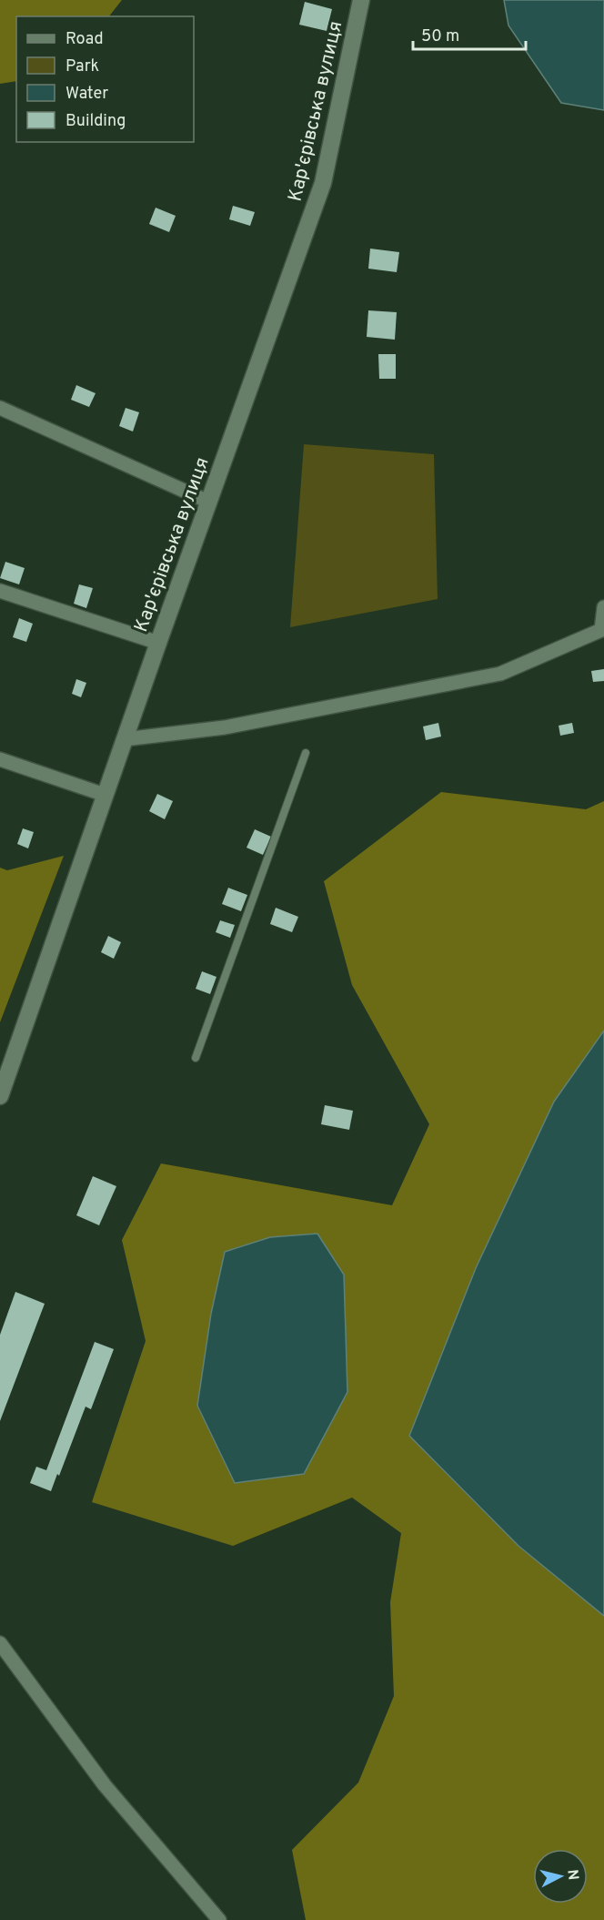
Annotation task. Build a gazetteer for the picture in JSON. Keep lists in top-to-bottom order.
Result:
{
  "streets": {
    "street": ["Кар'єрівська вулиця"]
  },
  "legend": [
    "Road",
    "Park",
    "Water",
    "Building"
  ],
  "scale_bar": "50 m",
  "north": "right"
}
